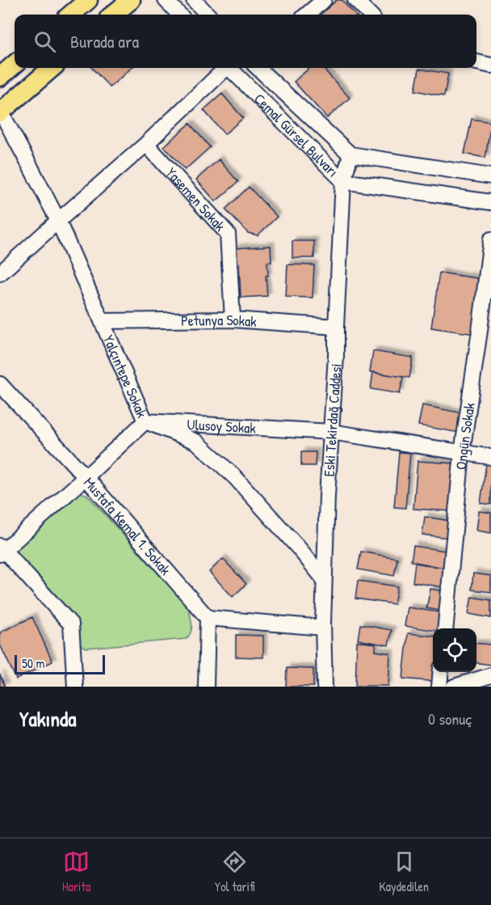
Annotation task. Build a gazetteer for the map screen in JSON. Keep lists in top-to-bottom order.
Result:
{
  "streets": {
    "street": [
      "Cemal Gürsel Bulvarı",
      "Yasemen Sokak",
      "Petunya Sokak",
      "Yalçıntepe Sokak",
      "Eski Tekirdağ Caddesi",
      "Ulusoy Sokak",
      "Ongün Sokak",
      "Mustafa Kemal 1. Sokak"
    ]
  },
  "crossings": [
    ["Cemal Gürsel Bulvarı", "Eski Tekirdağ Caddesi"],
    ["Yasemen Sokak", "Petunya Sokak"],
    ["Petunya Sokak", "Yalçıntepe Sokak"],
    ["Petunya Sokak", "Eski Tekirdağ Caddesi"],
    ["Yalçıntepe Sokak", "Eski Tekirdağ Caddesi"],
    ["Yalçıntepe Sokak", "Ulusoy Sokak"],
    ["Eski Tekirdağ Caddesi", "Ulusoy Sokak"],
    ["Ulusoy Sokak", "Ongün Sokak"]
  ],
  "scale_bar": "50 m",
  "page": {
    "search": "Burada ara",
    "scale": "50 m",
    "heading": ["Yakında", "0 sonuç"],
    "nav": ["Harita", "Yol tarifi", "Kaydedilen"]
  }
}
